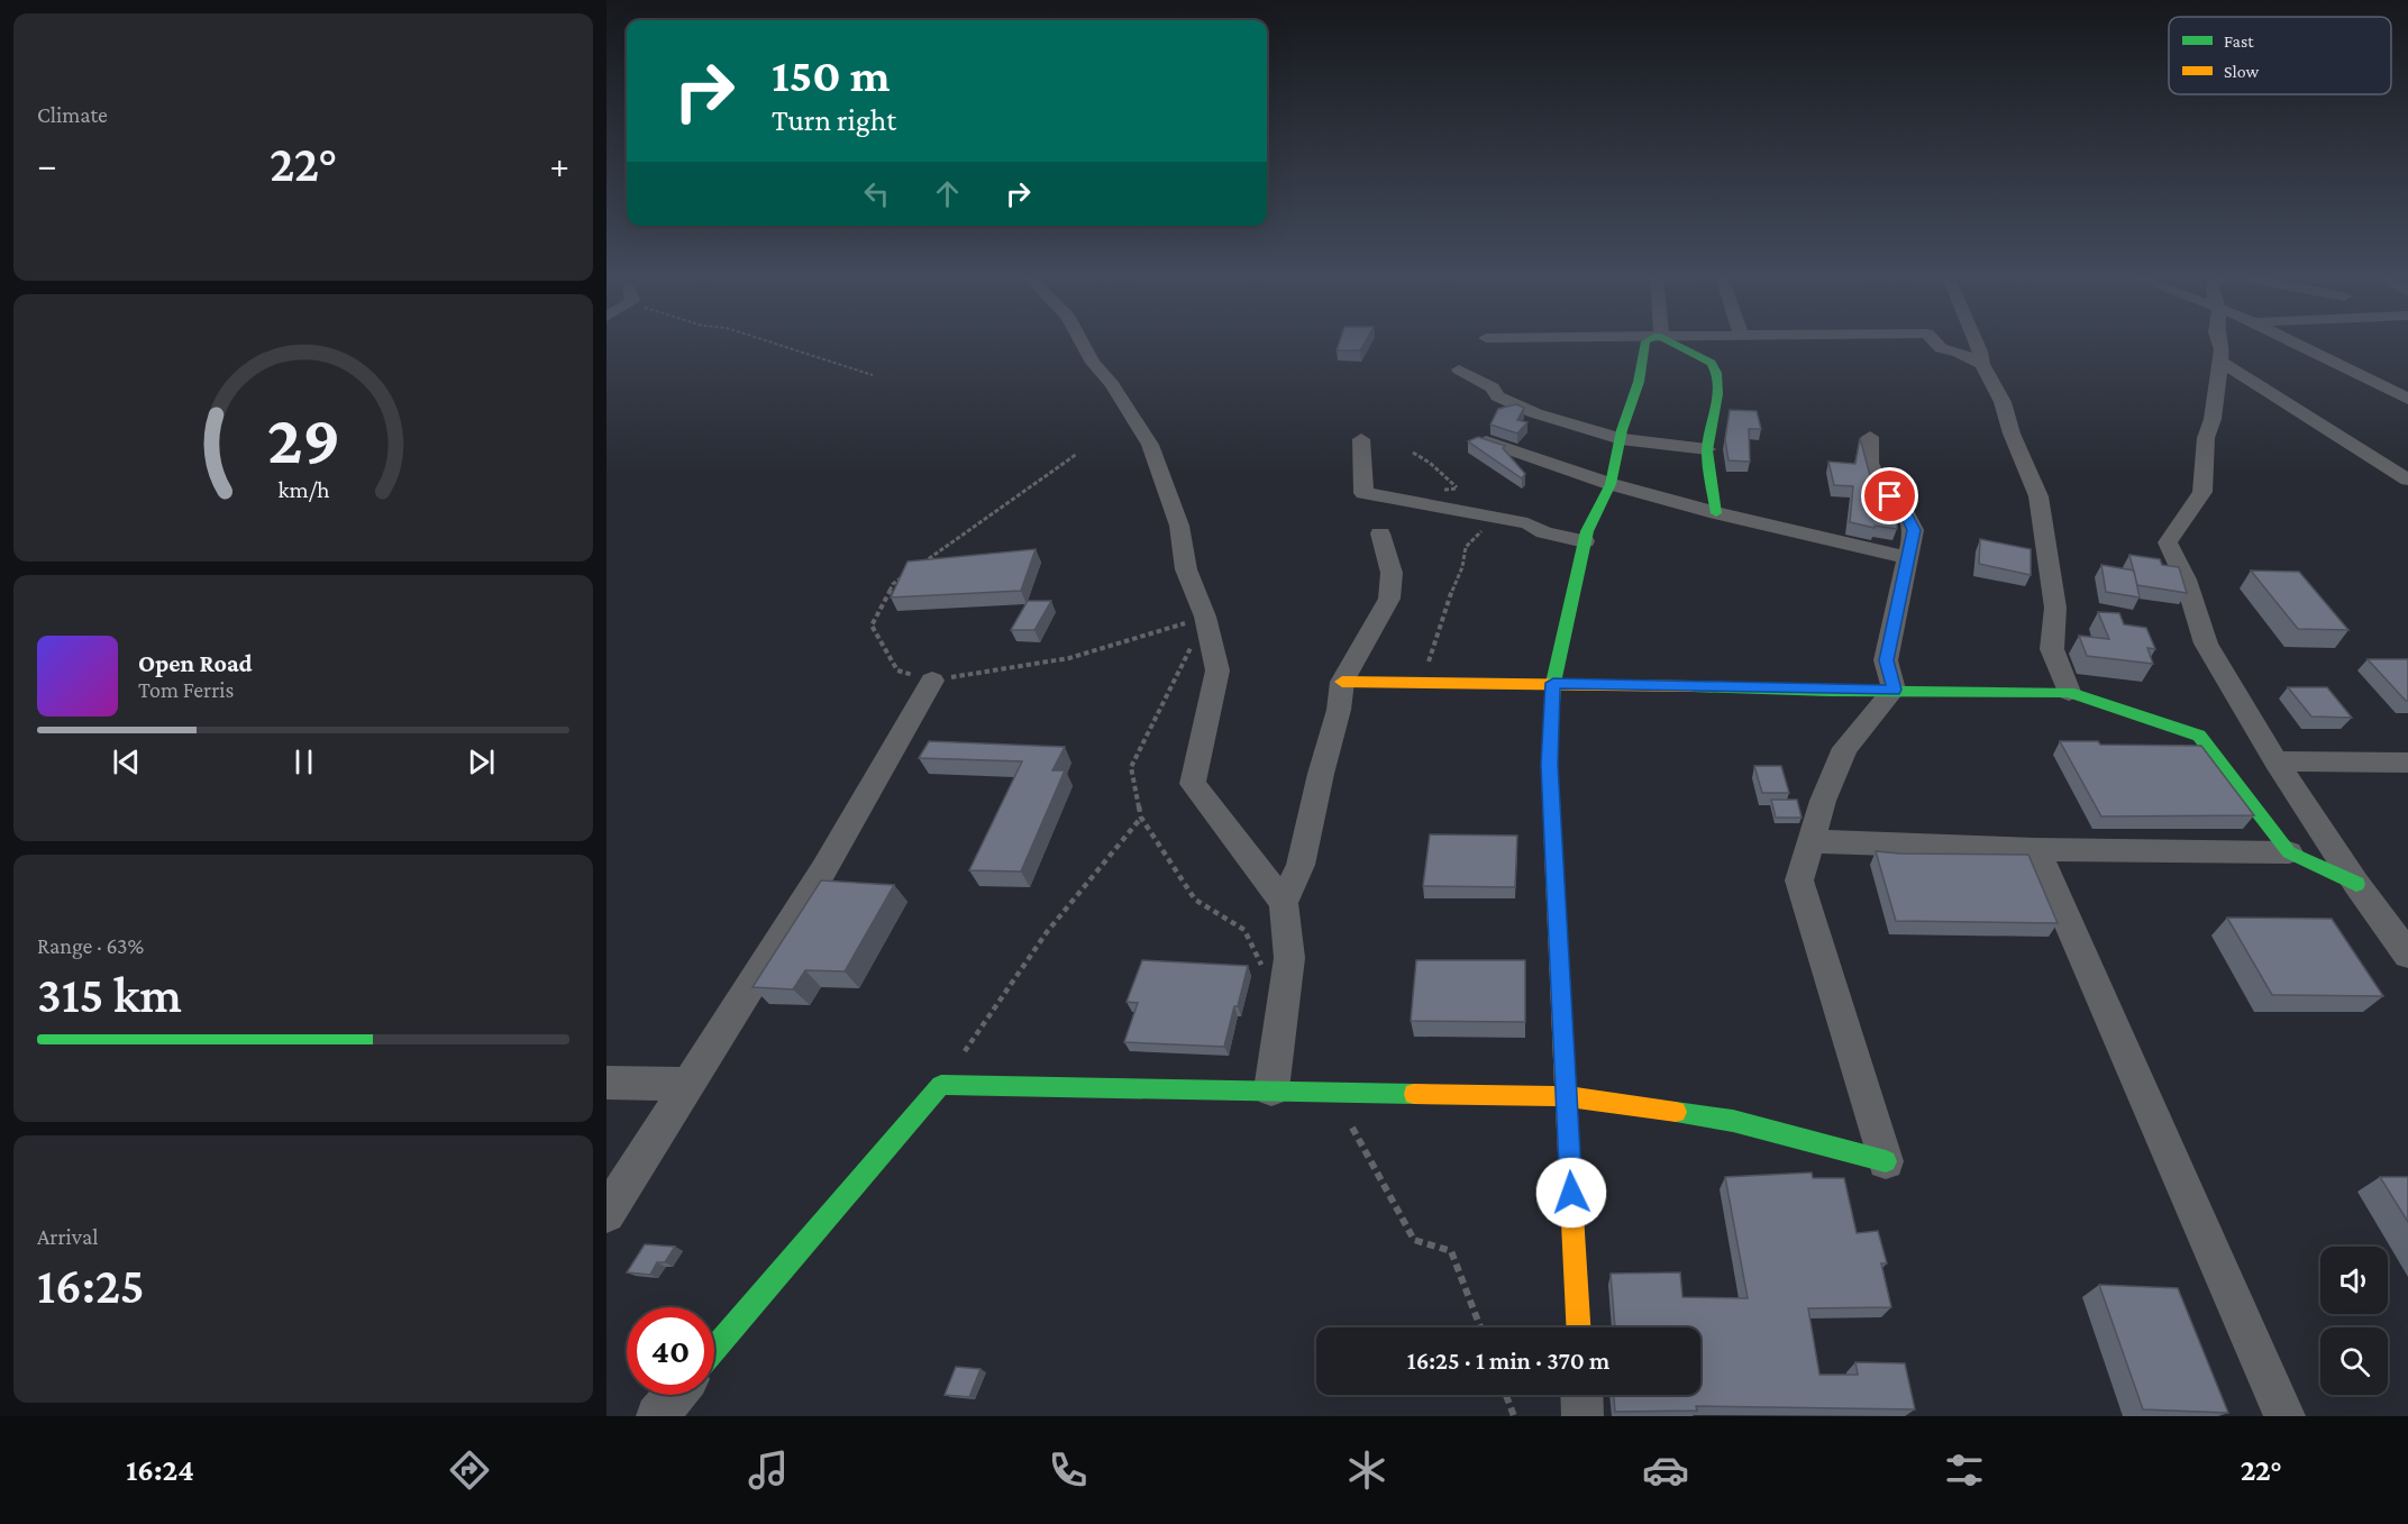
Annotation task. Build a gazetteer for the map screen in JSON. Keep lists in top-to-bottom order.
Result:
{
  "legend": ["Fast", "Slow"],
  "page": {
    "tile": [
      "Climate",
      ["Range · 63%", "315 km"],
      ["Arrival", "16:25"]
    ],
    "turn": ["150 m", "Turn right"],
    "heat": ["−", "22°", "+"],
    "song": ["Open Road", "Tom Ferris"],
    "limit": "40",
    "trip": "16:25 · 1 min · 370 m",
    "tabs": ["16:24", "22°"],
    "gauge": ["29", "km/h"]
  }
}
